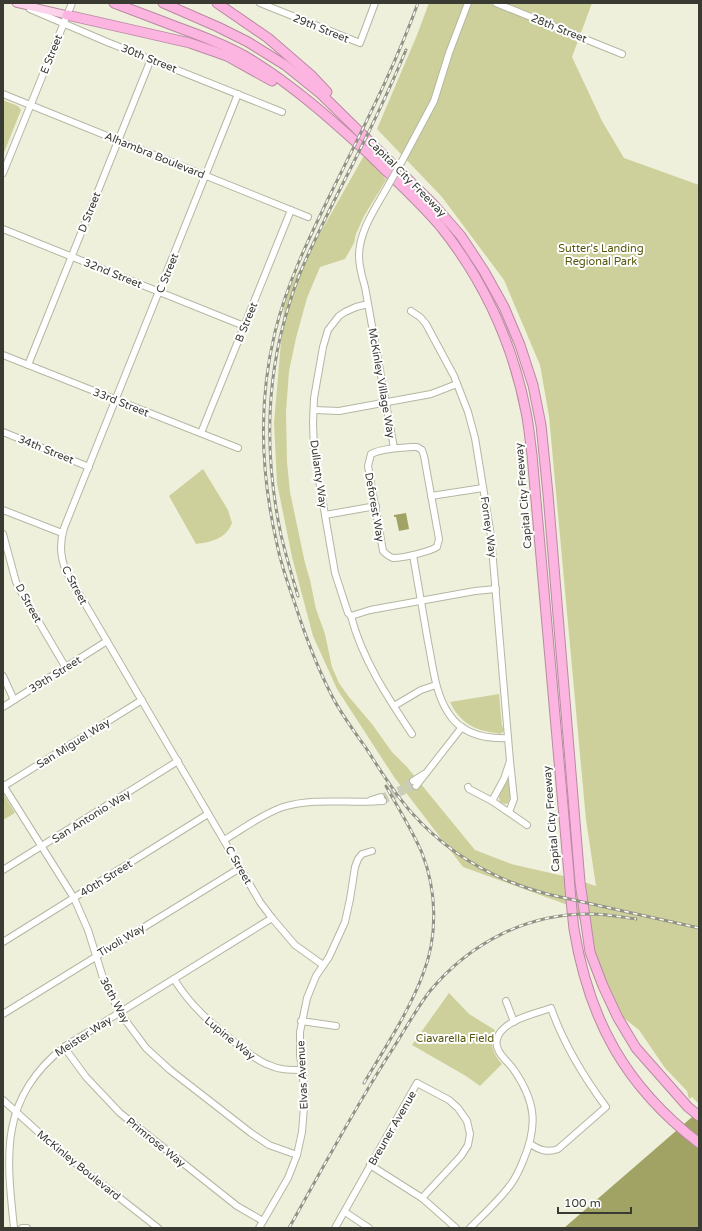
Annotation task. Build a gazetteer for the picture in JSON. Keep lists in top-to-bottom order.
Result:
{
  "streets": {
    "highway": ["Capital City Freeway"],
    "street": [
      "29th Street",
      "28th Street",
      "E Street",
      "30th Street",
      "Alhambra Boulevard",
      "D Street",
      "32nd Street",
      "C Street",
      "B Street",
      "McKinley Village Way",
      "33rd Street",
      "34th Street",
      "Dullanty Way",
      "Deforest Way",
      "Forney Way",
      "39th Street",
      "San Miguel Way",
      "San Antonio Way",
      "40th Street",
      "Tivoli Way",
      "36th Way",
      "Meister Way",
      "Lupine Way",
      "Elvas Avenue",
      "Breuner Avenue",
      "Primrose Way",
      "McKinley Boulevard"
    ]
  },
  "crossings": [
    ["E Street", "30th Street"],
    ["E Street", "Alhambra Boulevard"],
    ["30th Street", "D Street"],
    ["30th Street", "C Street"],
    ["Alhambra Boulevard", "D Street"],
    ["Alhambra Boulevard", "C Street"],
    ["Alhambra Boulevard", "B Street"],
    ["D Street", "32nd Street"],
    ["D Street", "33rd Street"],
    ["D Street", "39th Street"],
    ["32nd Street", "C Street"],
    ["32nd Street", "B Street"],
    ["C Street", "33rd Street"],
    ["C Street", "34th Street"],
    ["C Street", "39th Street"],
    ["C Street", "San Miguel Way"],
    ["C Street", "San Antonio Way"],
    ["C Street", "40th Street"],
    ["C Street", "Tivoli Way"],
    ["C Street", "Meister Way"],
    ["C Street", "Elvas Avenue"],
    ["B Street", "33rd Street"],
    ["McKinley Village Way", "Dullanty Way"],
    ["McKinley Village Way", "Deforest Way"],
    ["San Miguel Way", "36th Way"],
    ["San Antonio Way", "36th Way"],
    ["40th Street", "36th Way"],
    ["Tivoli Way", "36th Way"],
    ["36th Way", "Meister Way"],
    ["36th Way", "Elvas Avenue"],
    ["Meister Way", "Lupine Way"],
    ["Meister Way", "Primrose Way"],
    ["Meister Way", "McKinley Boulevard"],
    ["Lupine Way", "Elvas Avenue"],
    ["Elvas Avenue", "Primrose Way"]
  ],
  "parks": ["Sutter's Landing Regional Park", "Ciavarella Field"],
  "scale_bar": "100 m"
}
